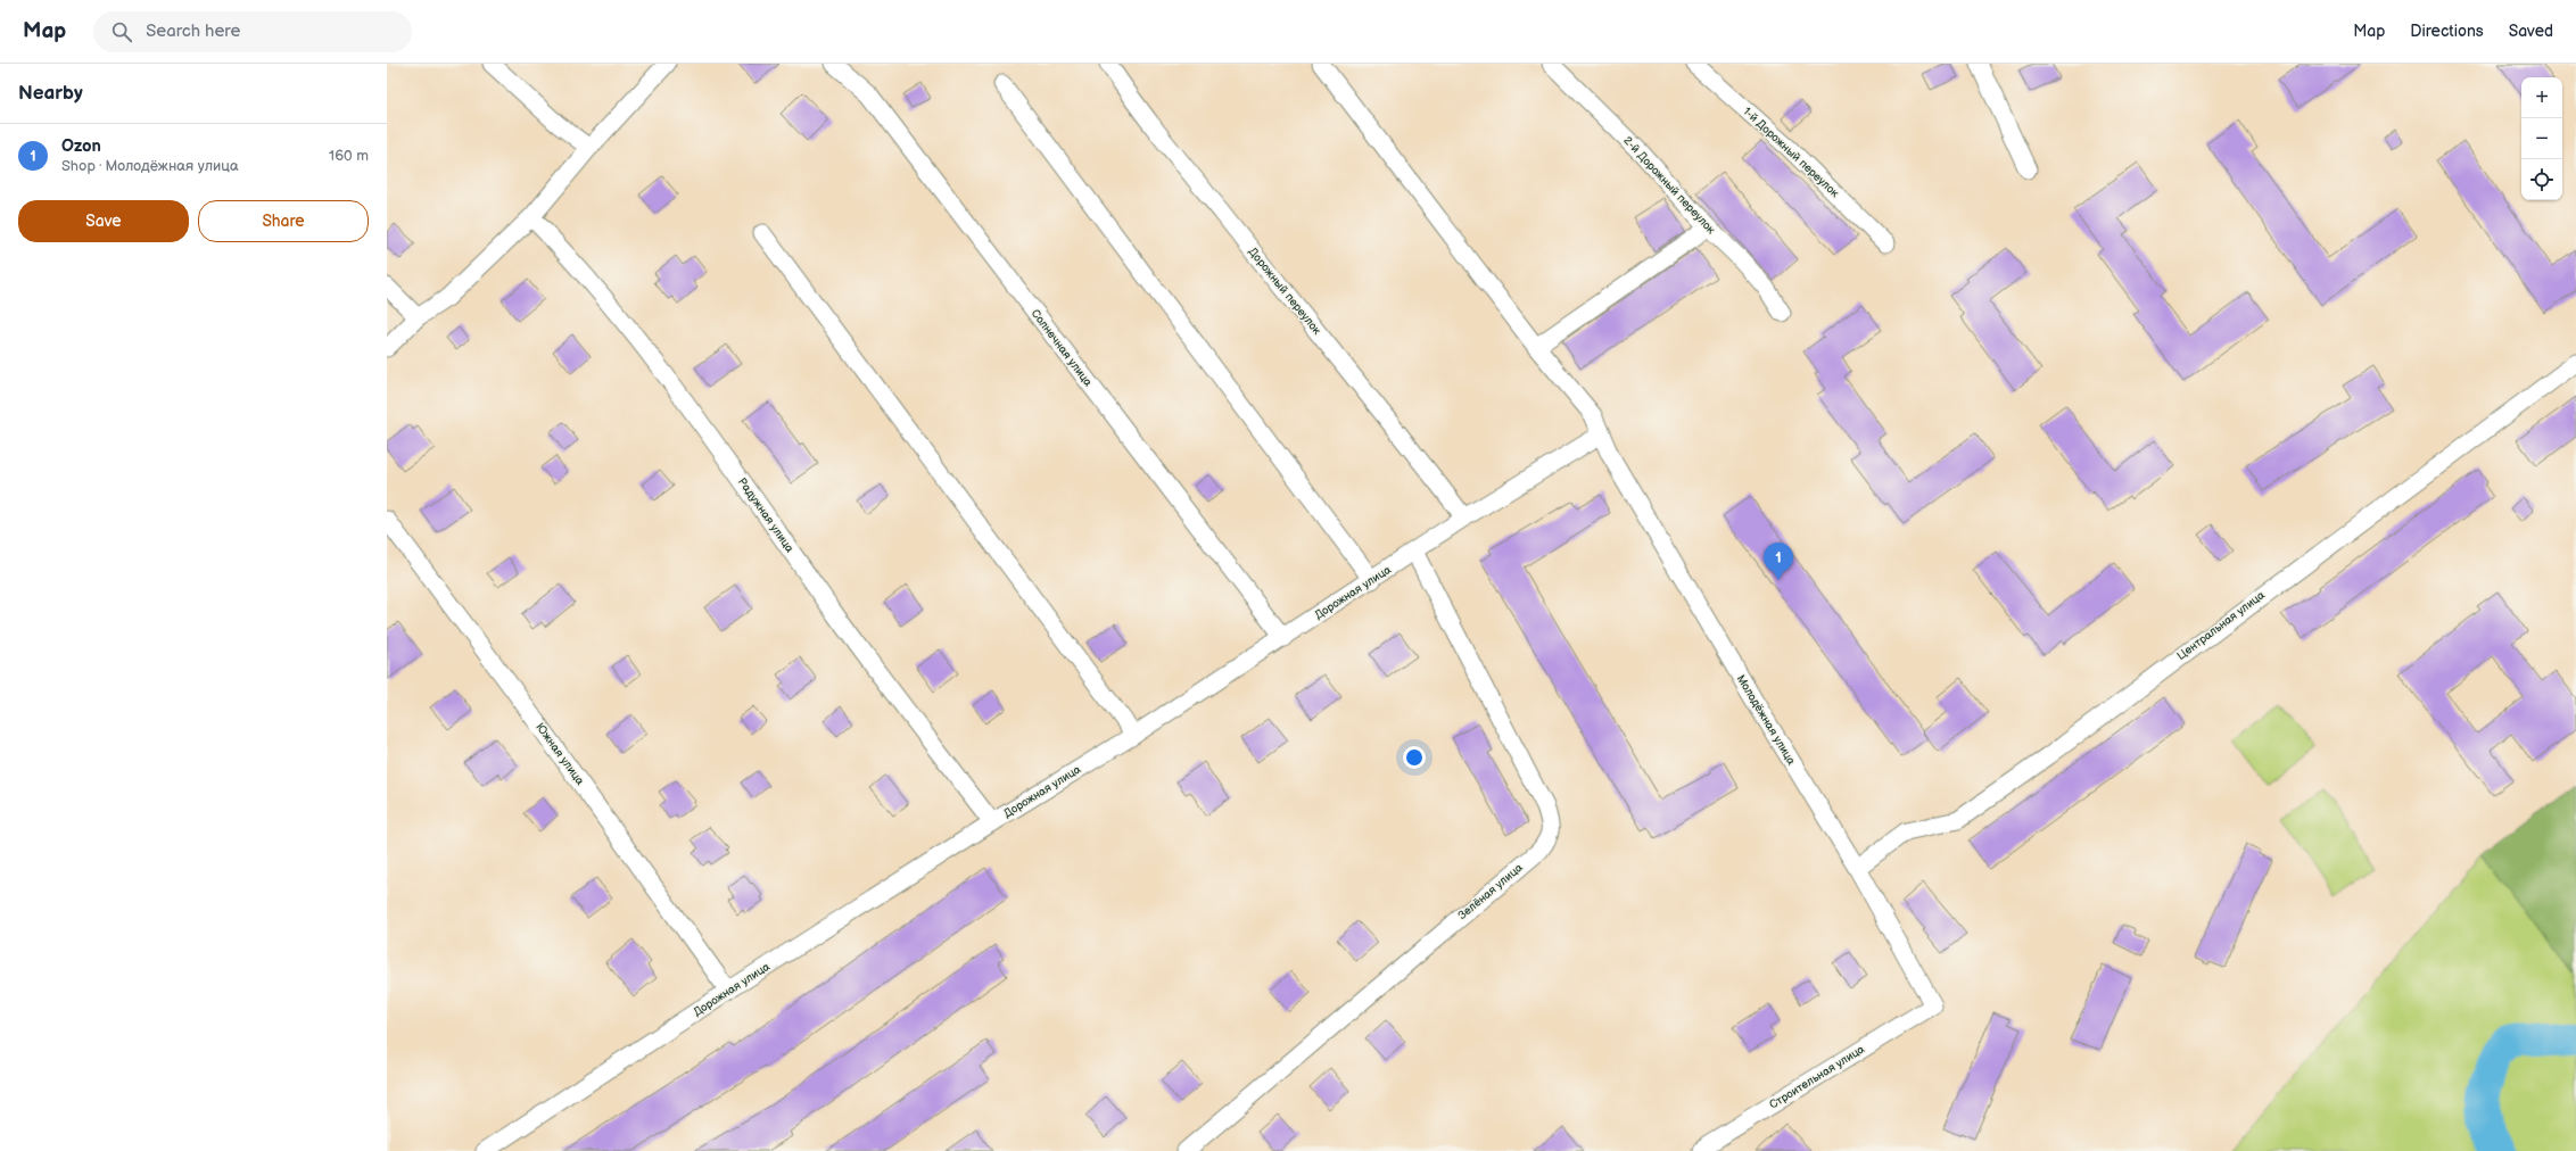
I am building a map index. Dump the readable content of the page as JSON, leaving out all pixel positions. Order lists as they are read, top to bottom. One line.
{"streets":{"street":["1-й Дорожный переулок","2-й Дорожный переулок","Дорожный переулок","Солнечная улица","Радужная улица","Дорожная улица","Центральная улица","Молодёжная улица","Южная улица","Зелёная улица","Строительная улица"]},"crossings":[["Дорожный переулок","Дорожная улица"],["Солнечная улица","Дорожная улица"],["Радужная улица","Дорожная улица"],["Дорожная улица","Молодёжная улица"],["Дорожная улица","Южная улица"],["Дорожная улица","Зелёная улица"],["Центральная улица","Молодёжная улица"],["Молодёжная улица","Строительная улица"]],"page":{"header":"Map","search":"Search here","nav":["Map","Directions","Saved"],"heading":"Nearby","map_buttons":["+","−"],"list":[{"mark":"1","name":"Ozon","note":"Shop · Молодёжная улица","value":"160 m"}],"buttons":["Save","Share"],"pins":"1"}}
